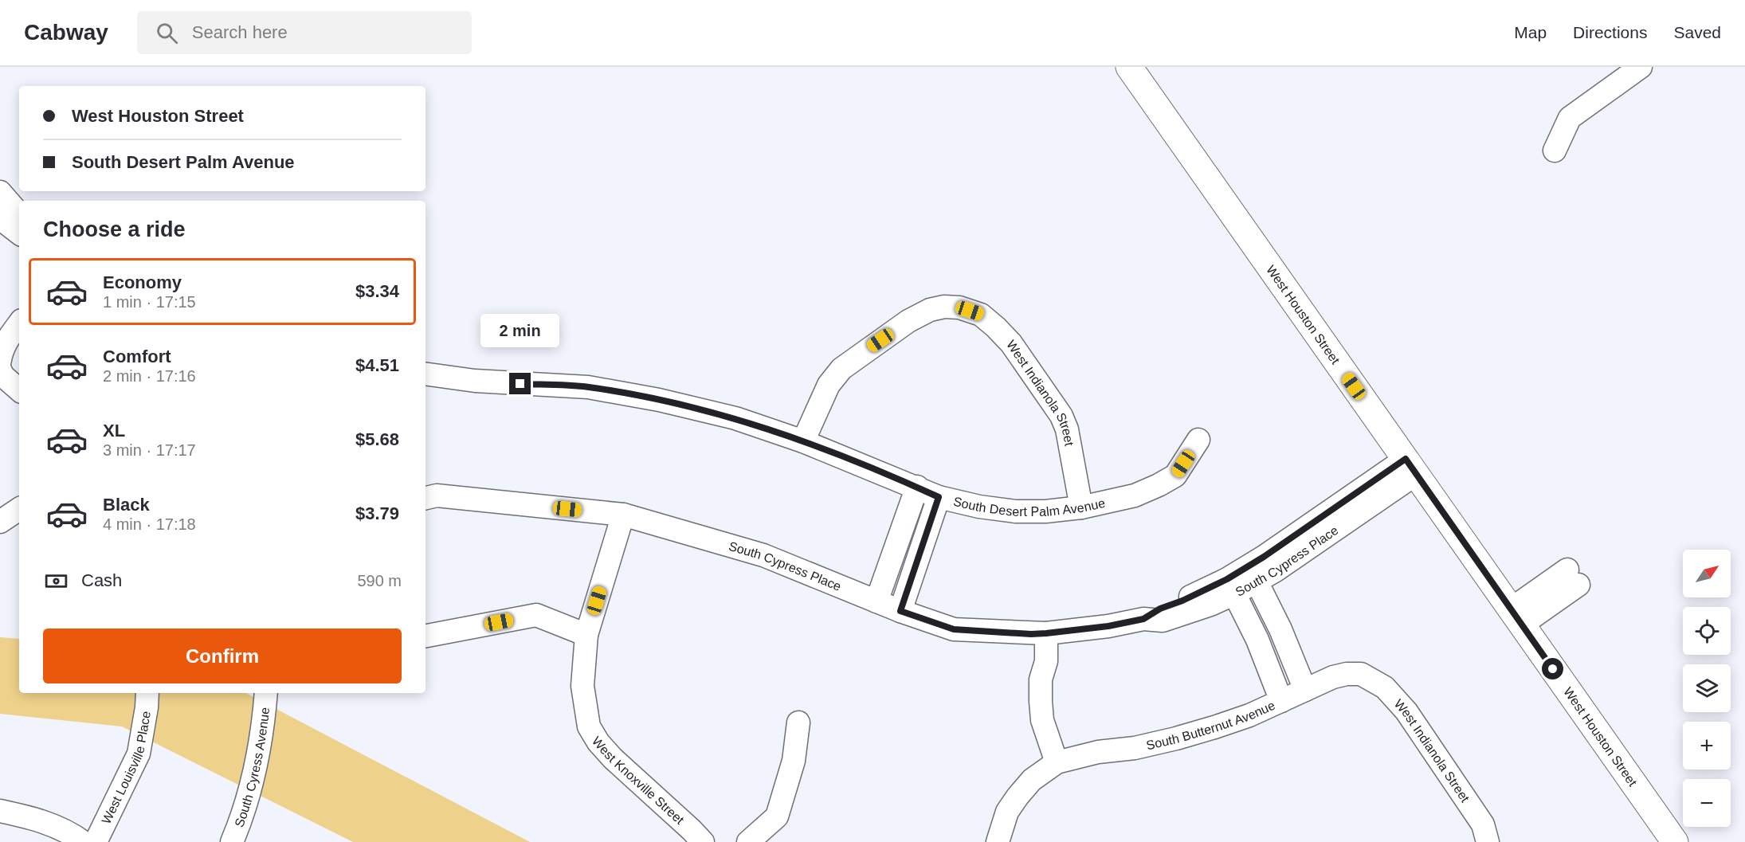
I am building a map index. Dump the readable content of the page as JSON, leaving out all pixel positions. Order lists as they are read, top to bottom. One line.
{"streets":{"main road":["West Houston Street"],"street":["West Indianola Street","South Desert Palm Avenue","South Cypress Place","South Butternut Avenue","South Cyress Avenue","West Louisville Place","West Knoxville Street"]},"crossings":[["West Houston Street","South Cypress Place"],["West Indianola Street","South Desert Palm Avenue"],["West Indianola Street","South Butternut Avenue"],["South Cypress Place","West Knoxville Street"]],"north":"top right","page":{"header":"Cabway","search":"Search here","nav":["Map","Directions","Saved"],"banner":["West Houston Street","South Desert Palm Avenue"],"heading":"Choose a ride","list":[{"name":"Economy","note":"1 min · 17:15","value":"$3.34"},{"name":"Comfort","note":"2 min · 17:16","value":"$4.51"},{"name":"XL","note":"3 min · 17:17","value":"$5.68"},{"name":"Black","note":"4 min · 17:18","value":"$3.79"}],"bubble":"2 min","map_buttons":["+","−"],"pay":["Cash","590 m"],"buttons":"Confirm"}}
